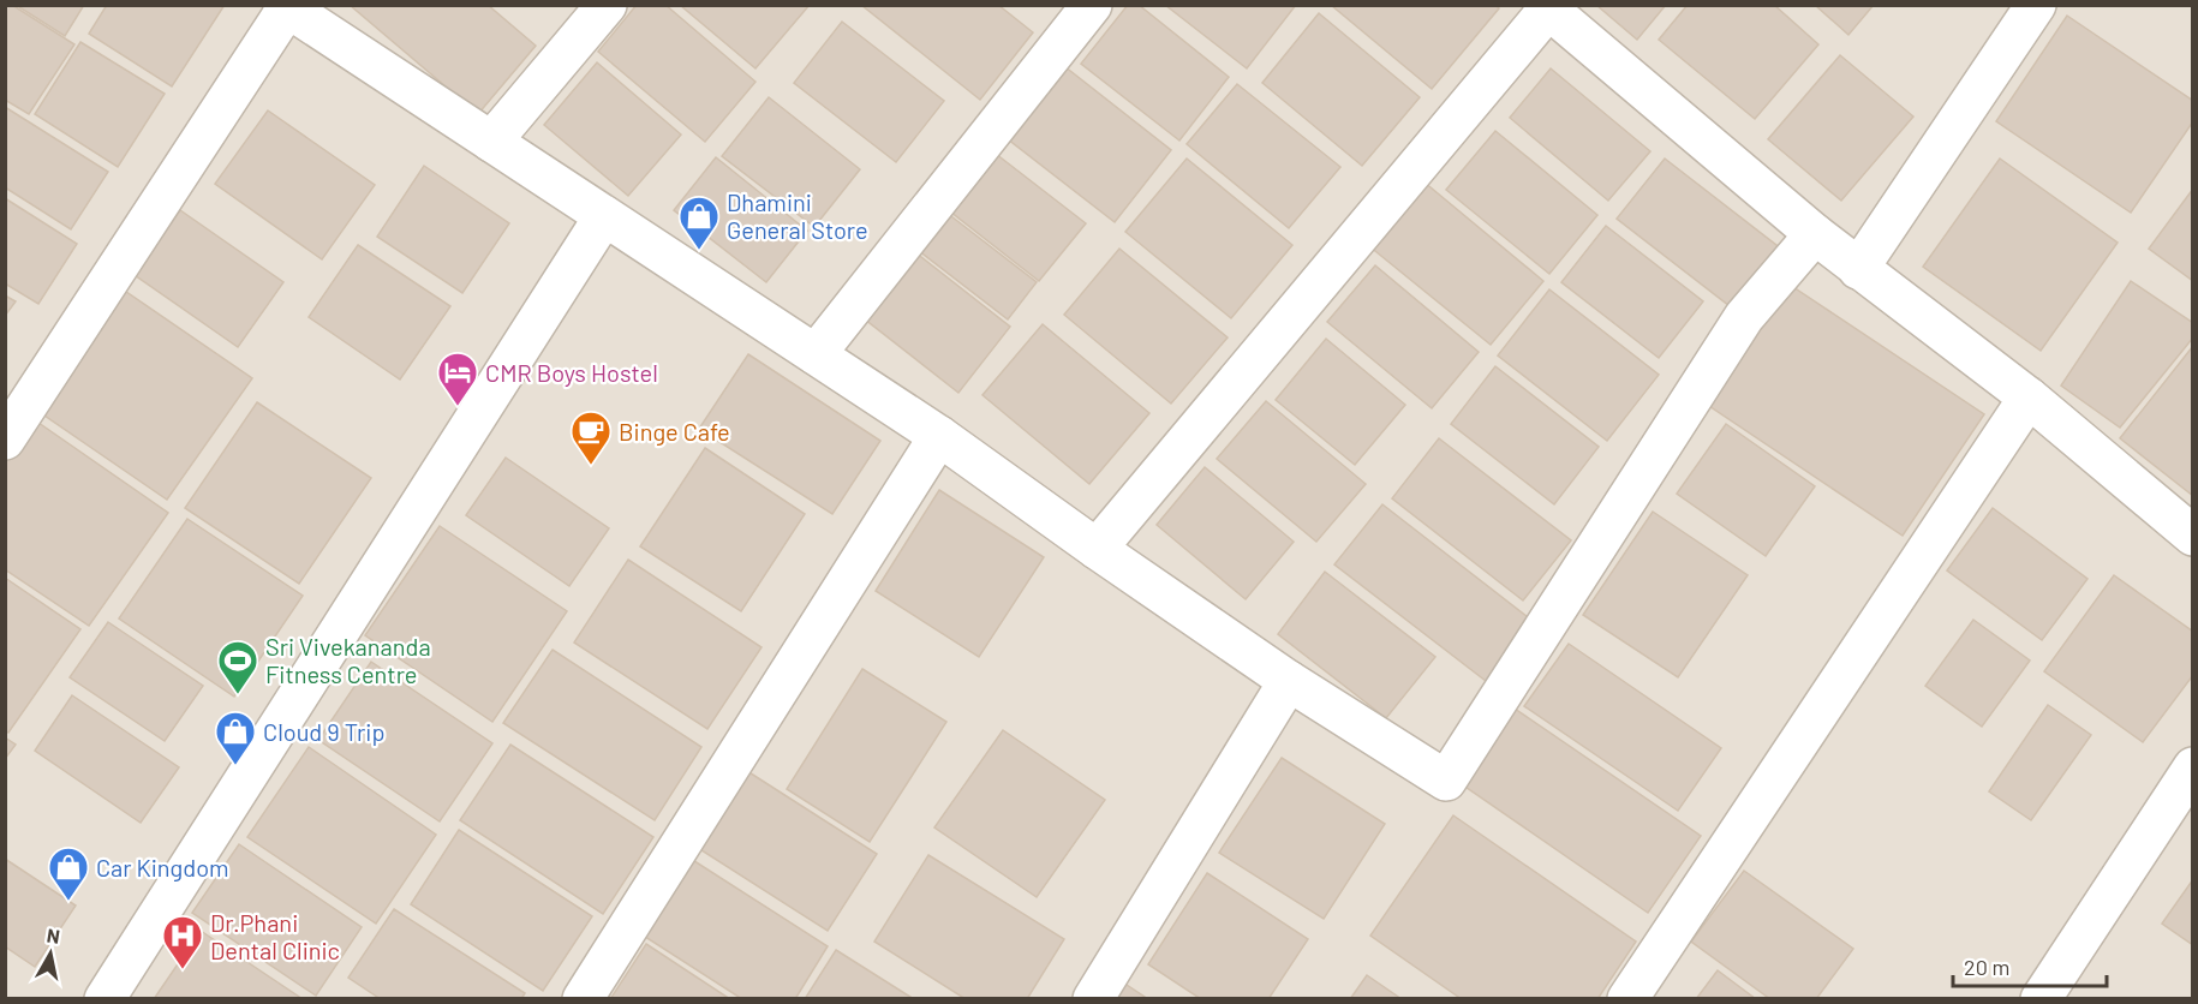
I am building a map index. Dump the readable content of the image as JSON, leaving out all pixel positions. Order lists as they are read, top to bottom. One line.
{"places":{"shop":["Dhamini General Store","Cloud 9 Trip","Car Kingdom"],"hotel":["CMR Boys Hostel"],"cafe":["Binge Cafe"],"sports":["Sri Vivekananda Fitness Centre"],"hospital":["Dr.Phani Dental Clinic"]},"scale_bar":"20 m","north":"top"}
